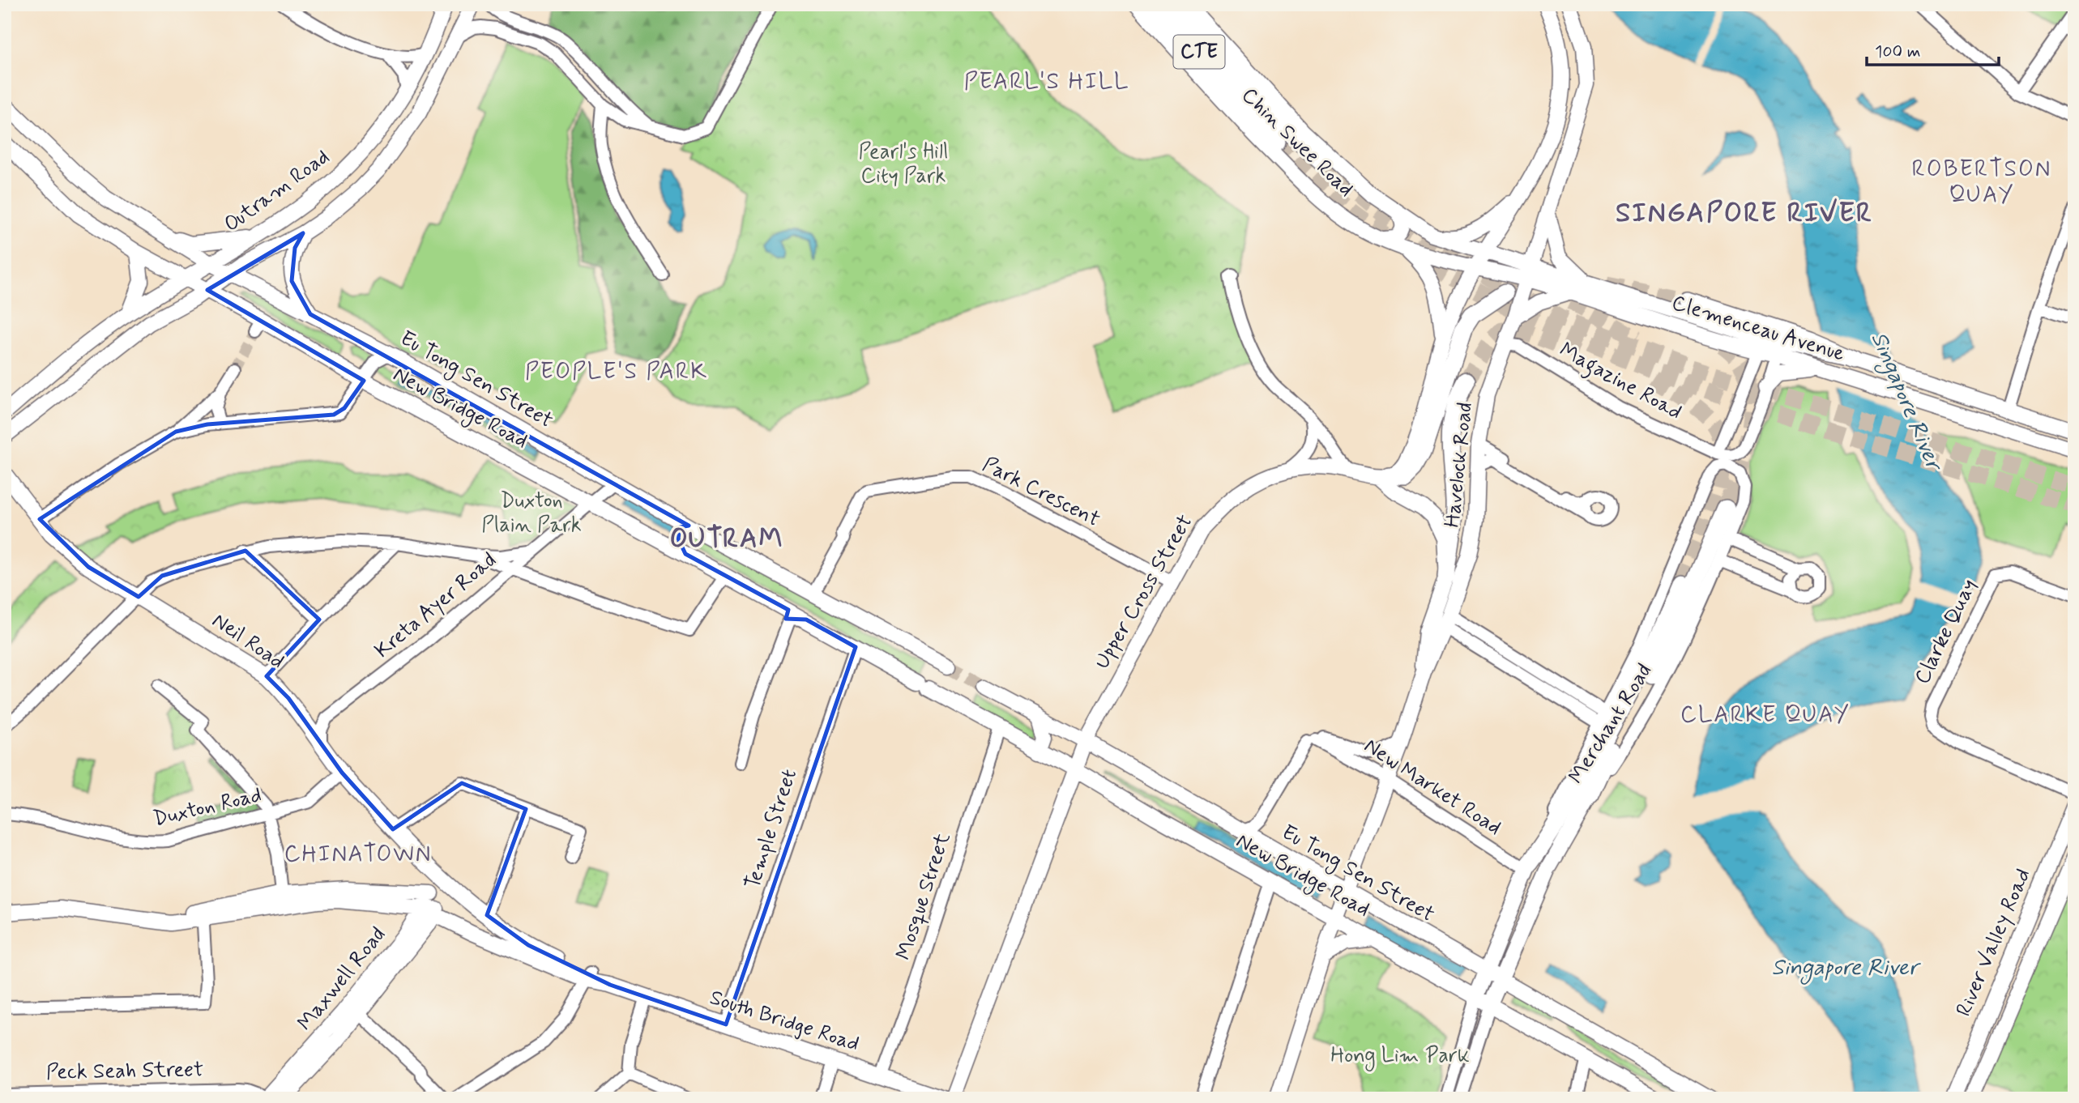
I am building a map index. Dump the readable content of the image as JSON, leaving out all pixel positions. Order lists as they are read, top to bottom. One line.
{"streets":{"highway":["CTE"],"main road":["Chin Swee Road","Outram Road","Clemenceau Avenue","Eu Tong Sen Street","New Bridge Road","Havelock Road","Upper Cross Street","Neil Road","Merchant Road","River Valley Road","Maxwell Road","South Bridge Road"],"street":["Magazine Road","Park Crescent","Kreta Ayer Road","Clarke Quay","New Market Road","Duxton Road","Temple Street","Mosque Street","Peck Seah Street"]},"crossings":[["Chin Swee Road","Clemenceau Avenue"],["Chin Swee Road","Havelock Road"],["Outram Road","Eu Tong Sen Street"],["Outram Road","New Bridge Road"],["Clemenceau Avenue","Havelock Road"],["Eu Tong Sen Street","Havelock Road"],["Eu Tong Sen Street","Park Crescent"],["Eu Tong Sen Street","Upper Cross Street"],["Eu Tong Sen Street","Kreta Ayer Road"],["Eu Tong Sen Street","Merchant Road"],["Magazine Road","Havelock Road"],["New Bridge Road","Havelock Road"],["New Bridge Road","Upper Cross Street"],["New Bridge Road","Kreta Ayer Road"],["New Bridge Road","Merchant Road"],["New Bridge Road","Temple Street"],["New Bridge Road","Mosque Street"],["Havelock Road","New Market Road"],["Park Crescent","Upper Cross Street"],["Kreta Ayer Road","Neil Road"],["Neil Road","Duxton Road"],["Neil Road","Maxwell Road"],["Neil Road","South Bridge Road"],["Merchant Road","New Market Road"],["Temple Street","South Bridge Road"],["Mosque Street","South Bridge Road"],["Maxwell Road","South Bridge Road"],["Maxwell Road","Peck Seah Street"]],"districts":["PEARL'S HILL","ROBERTSON QUAY","SINGAPORE RIVER","PEOPLE'S PARK","OUTRAM","CLARKE QUAY","CHINATOWN"],"water":["Singapore River"],"parks":["Pearl's Hill City Park","Duxton Plain Park","Hong Lim Park"],"scale_bar":"100 m"}
